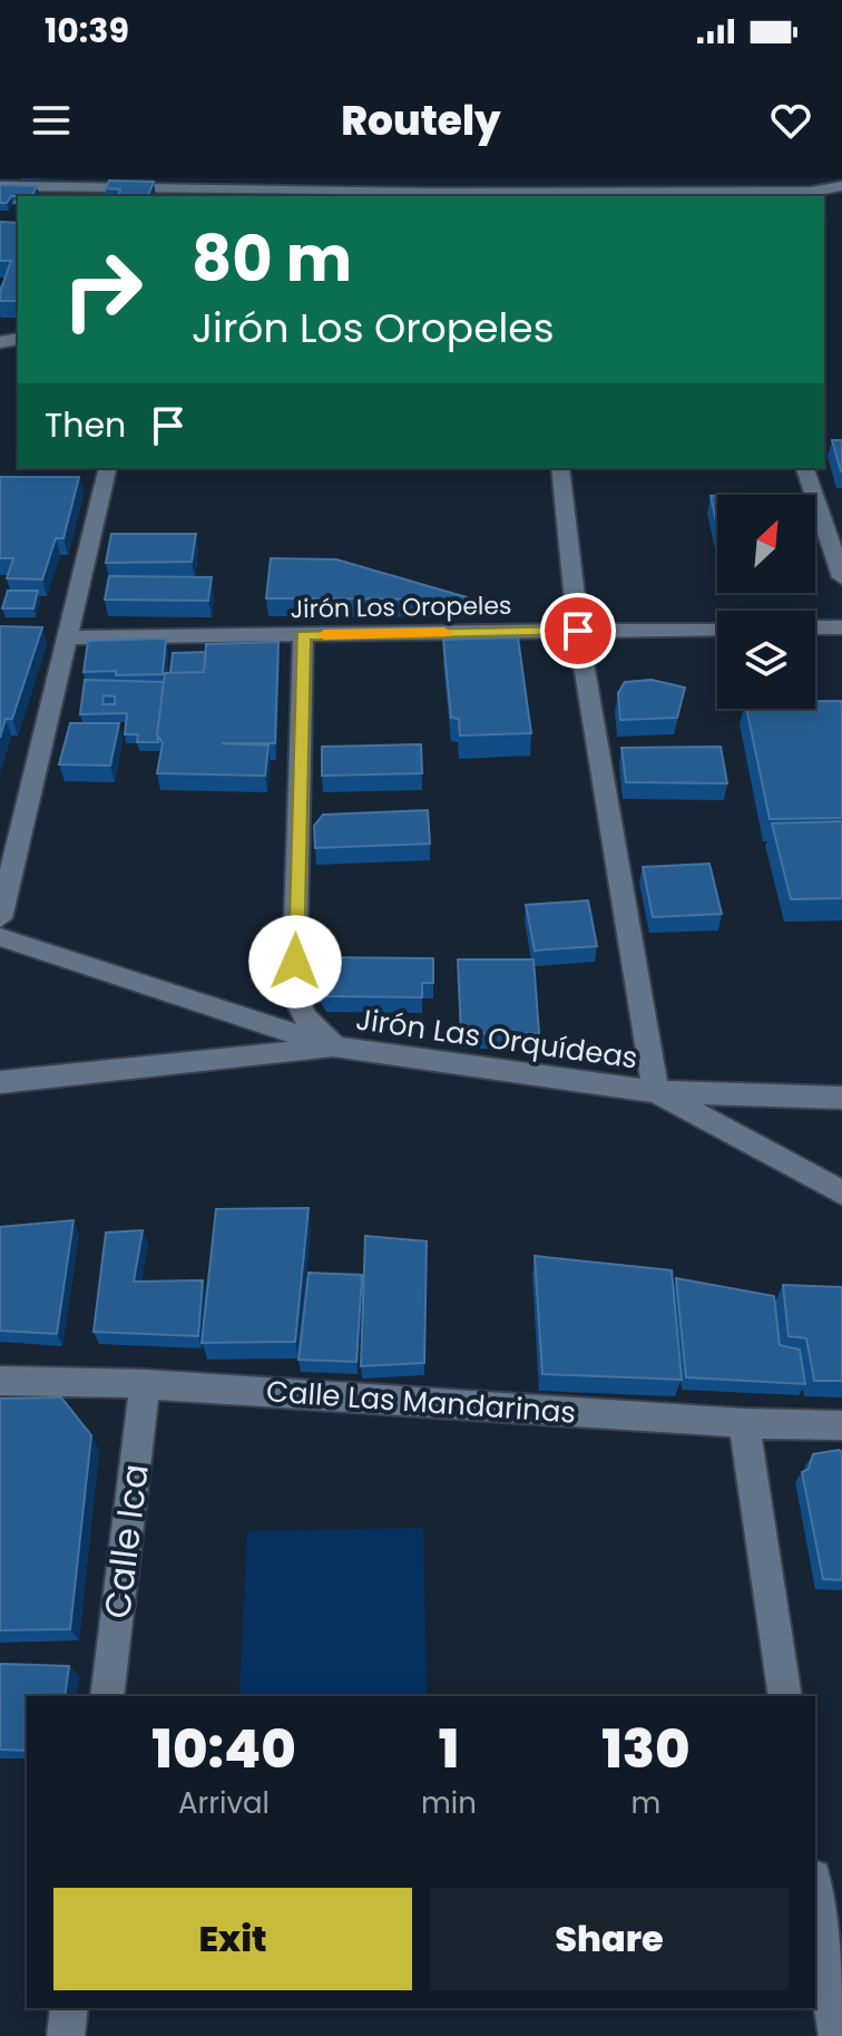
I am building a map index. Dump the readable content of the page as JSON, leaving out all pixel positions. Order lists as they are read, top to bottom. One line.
{"streets":{"street":["Jirón Los Oropeles","Jirón Las Orquídeas","Calle Las Mandarinas","Calle Ica"]},"crossings":[["Calle Las Mandarinas","Calle Ica"]],"north":"top right","page":{"status":"10:39","header":"Routely","turn":["80 m","Jirón Los Oropeles"],"then":"Then","eta":["10:40","Arrival","1","min","130","m"],"buttons":["Exit","Share"]}}
